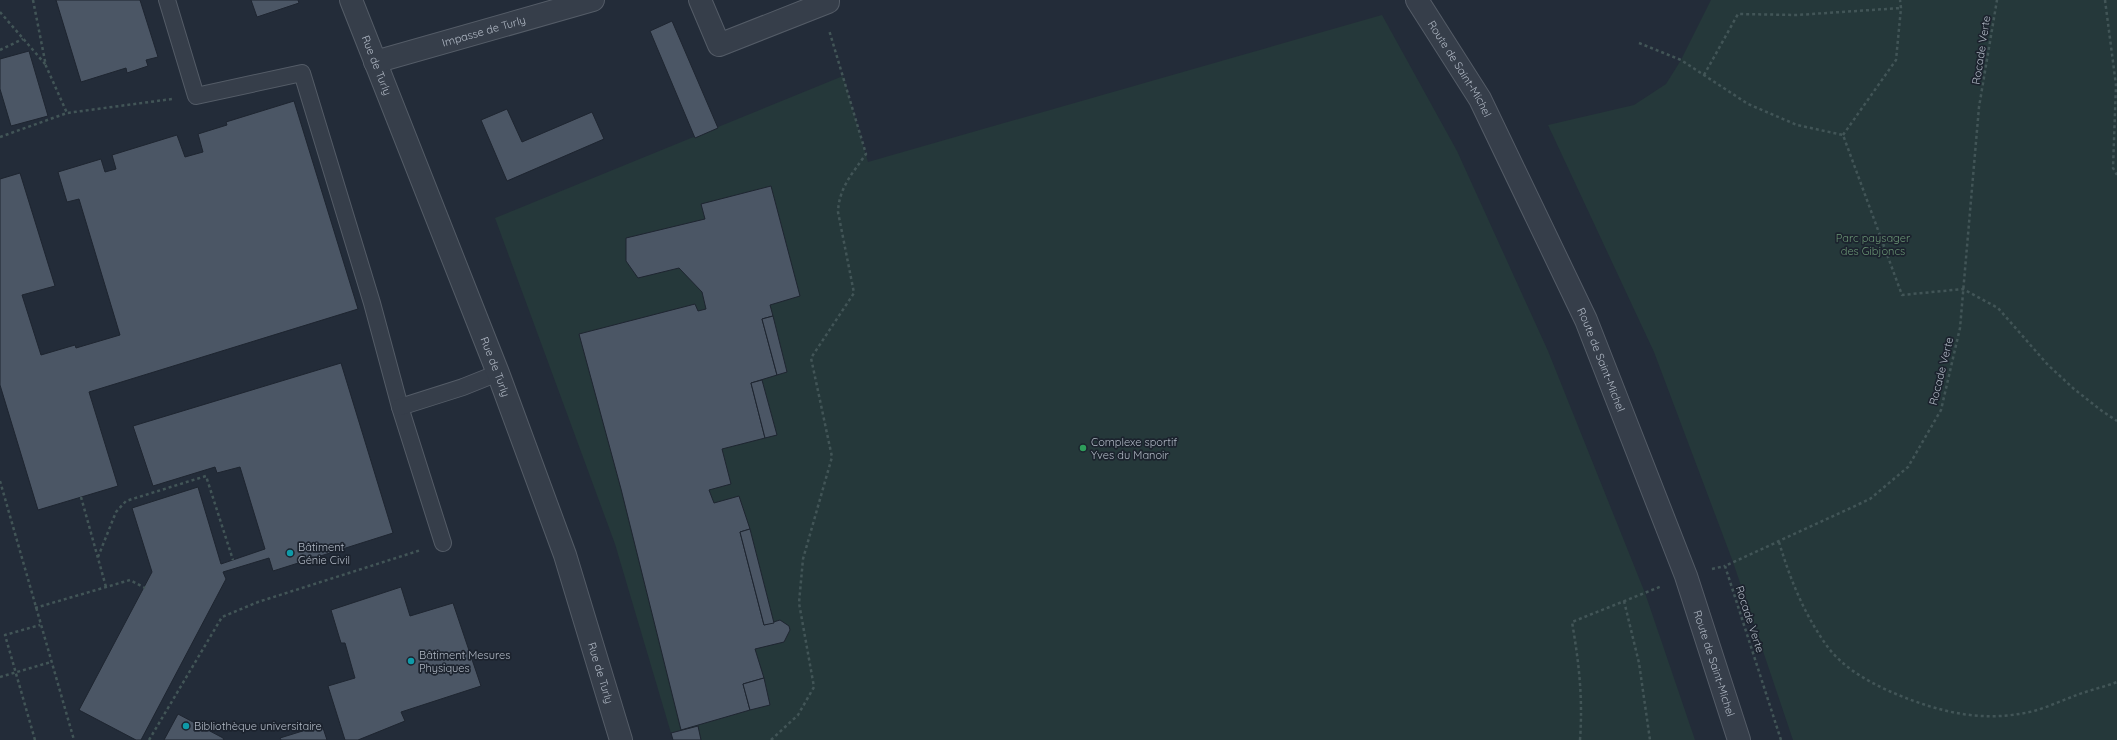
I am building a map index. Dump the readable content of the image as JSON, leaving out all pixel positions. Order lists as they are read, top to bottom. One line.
{"streets":{"street":["Impasse de Turly","Rue de Turly","Route de Saint-Michel"],"path":["Rocade Verte"]},"crossings":[["Impasse de Turly","Rue de Turly"]],"parks":["Parc paysager des Gibjoncs"],"places":["Complexe sportif Yves du Manoir","Bâtiment Génie Civil","Bâtiment Mesures Physiques","Bibliothèque universitaire"]}
